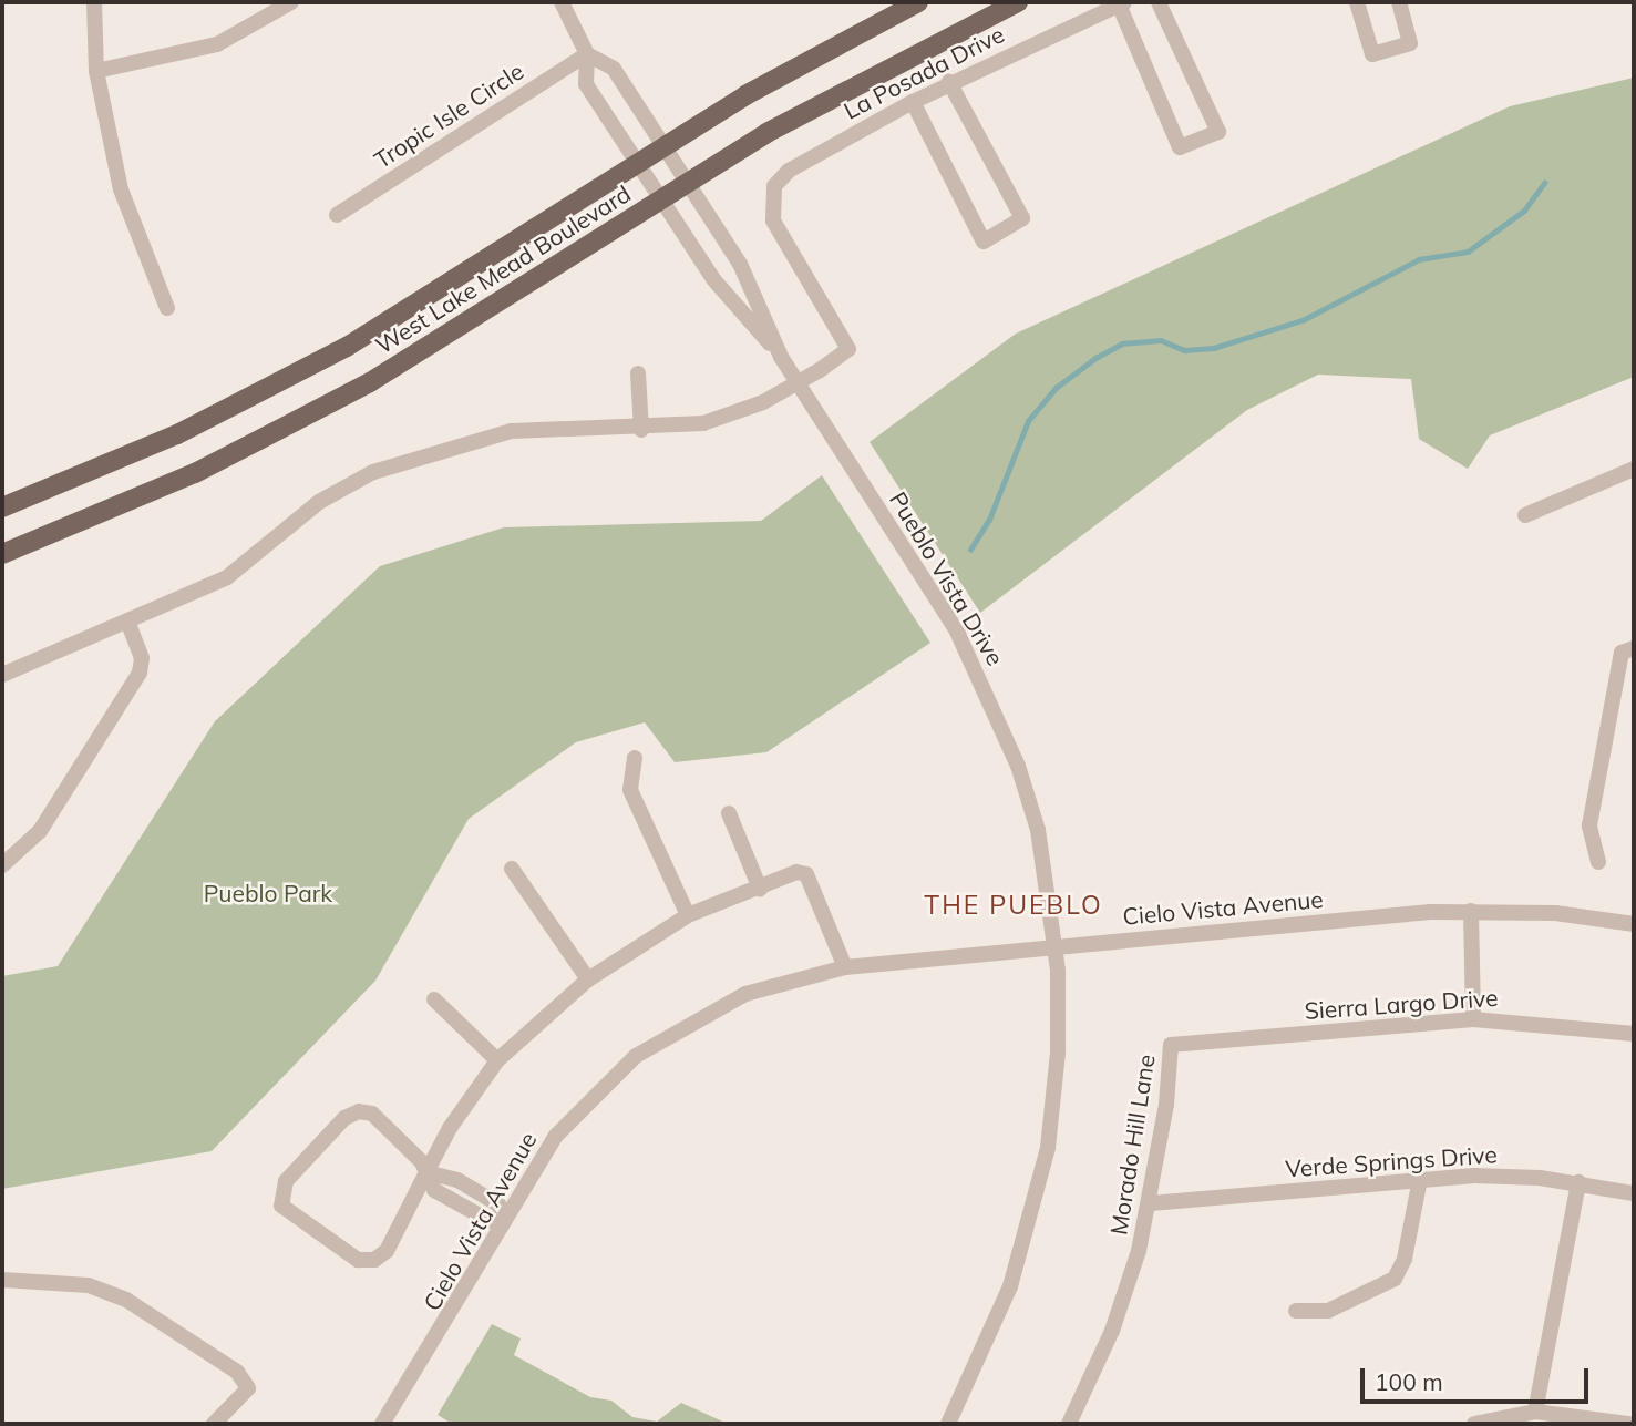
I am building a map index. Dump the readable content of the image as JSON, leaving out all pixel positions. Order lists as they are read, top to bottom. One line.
{"streets":{"main road":["West Lake Mead Boulevard"],"street":["La Posada Drive","Tropic Isle Circle","Pueblo Vista Drive","Cielo Vista Avenue","Sierra Largo Drive","Morado Hill Lane","Verde Springs Drive"]},"crossings":[["La Posada Drive","Pueblo Vista Drive"],["Tropic Isle Circle","Pueblo Vista Drive"],["West Lake Mead Boulevard","Pueblo Vista Drive"],["Pueblo Vista Drive","Cielo Vista Avenue"],["Sierra Largo Drive","Morado Hill Lane"],["Morado Hill Lane","Verde Springs Drive"]],"districts":["THE PUEBLO"],"parks":["Pueblo Park"],"scale_bar":"100 m"}
